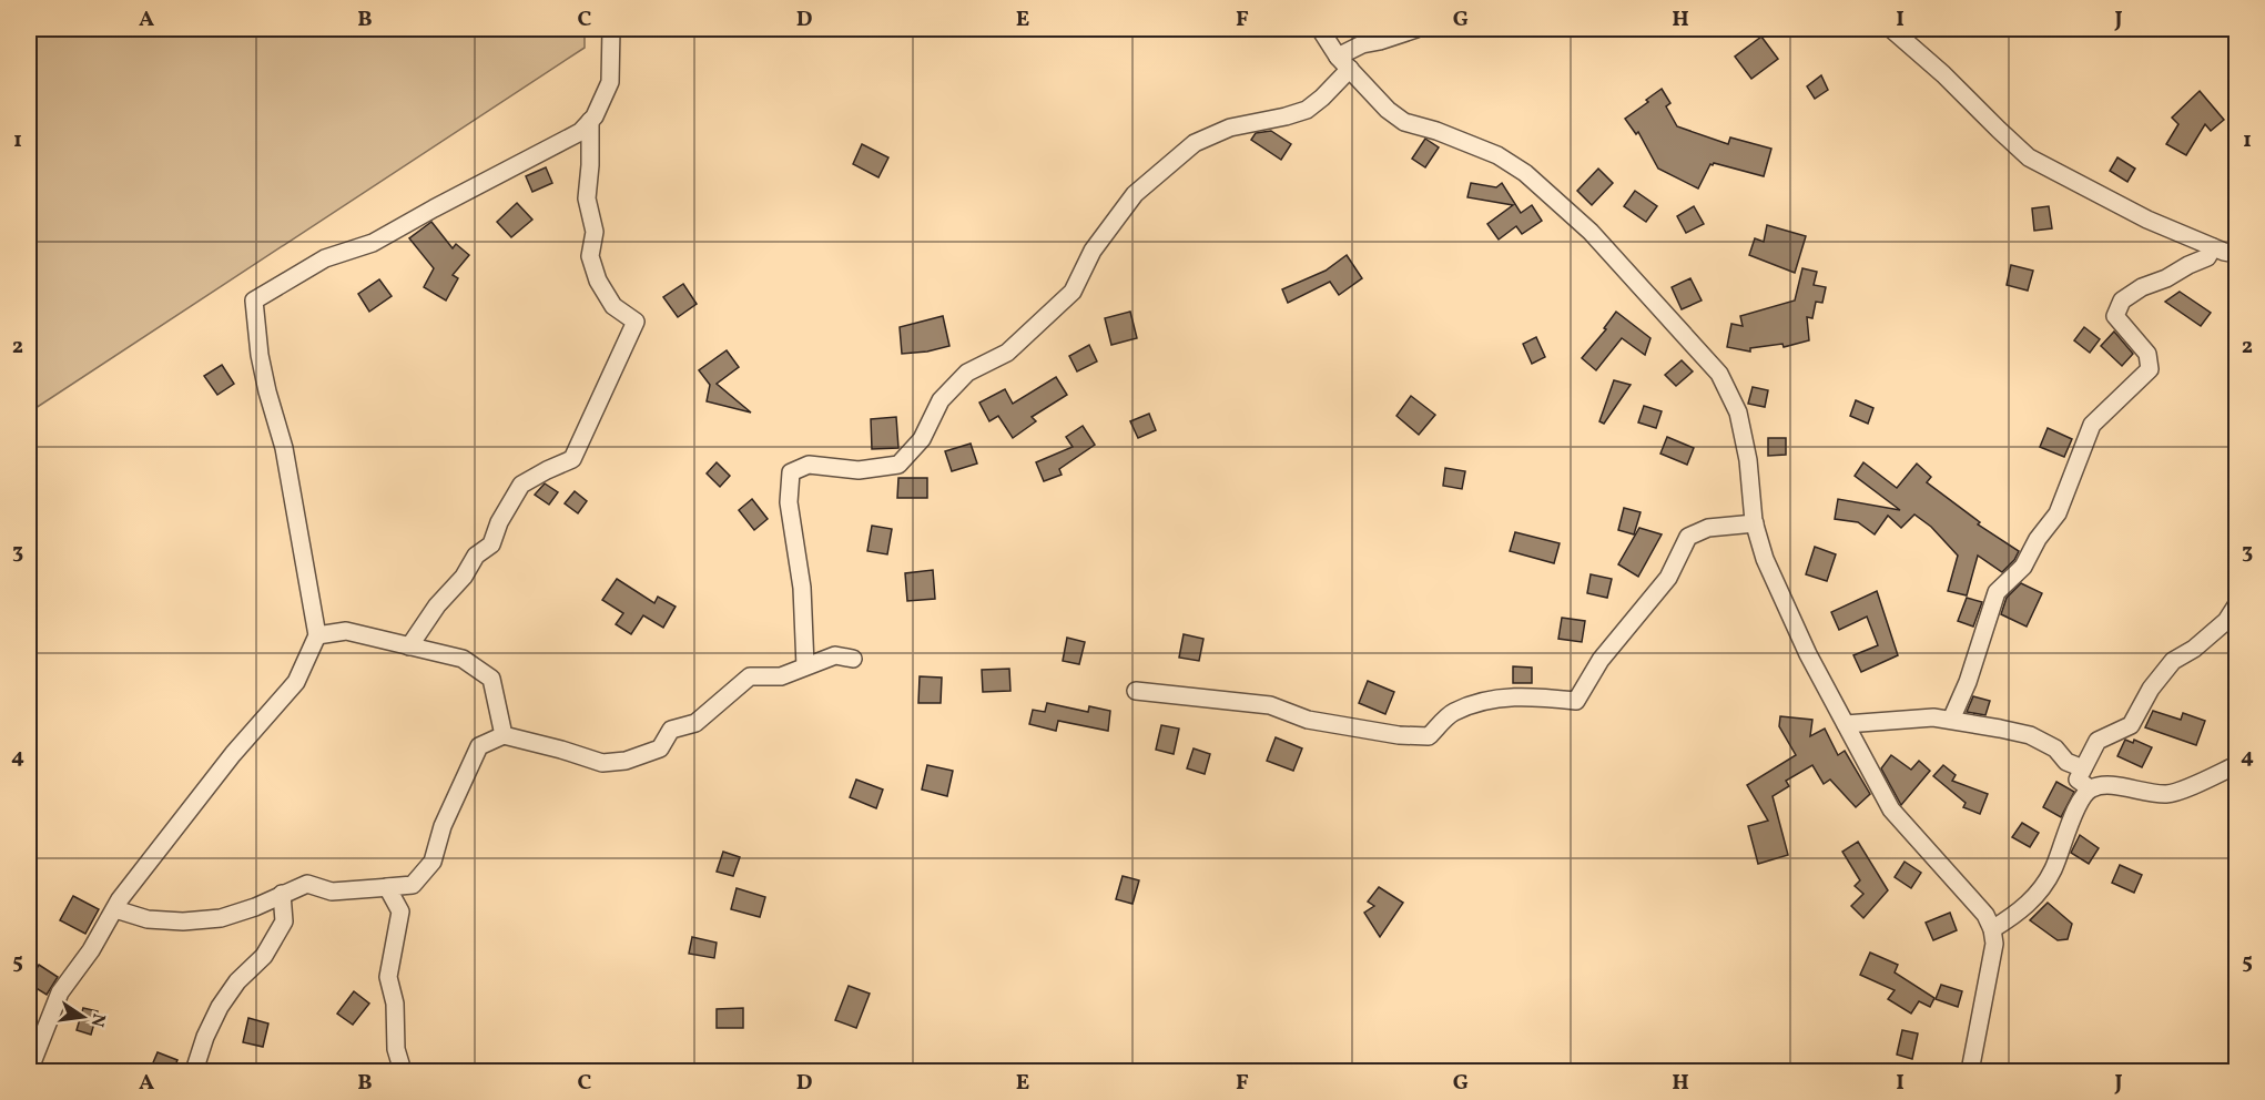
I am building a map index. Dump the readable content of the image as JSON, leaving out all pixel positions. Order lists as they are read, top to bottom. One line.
{"north":"right","grid":{"columns":["A","B","C","D","E","F","G","H","I","J"],"rows":["1","2","3","4","5"]}}
